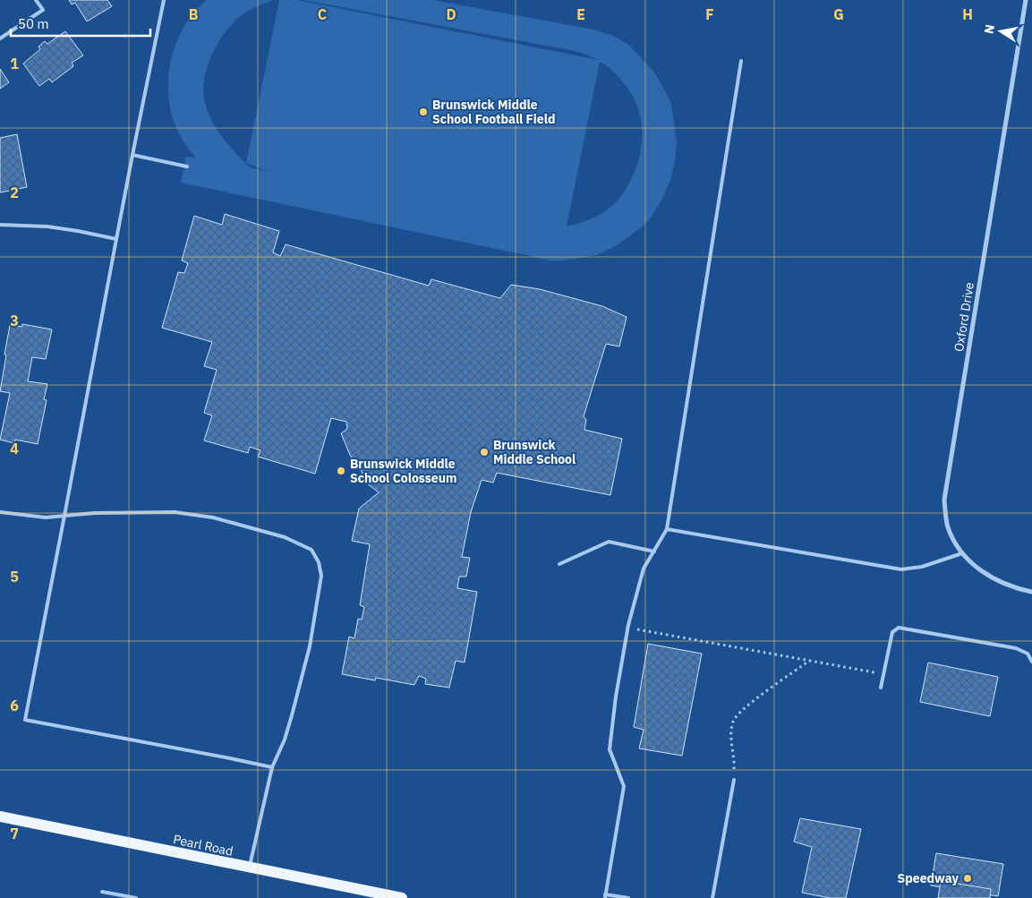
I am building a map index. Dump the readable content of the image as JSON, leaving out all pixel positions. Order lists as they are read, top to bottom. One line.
{"streets":{"main road":["Pearl Road"],"street":["Oxford Drive"]},"places":["Brunswick Middle School Football Field","Brunswick Middle School","Brunswick Middle School Colosseum","Speedway"],"scale_bar":"50 m","north":"left","grid":{"columns":["B","C","D","E","F","G","H"],"rows":["1","2","3","4","5","6","7"]}}
